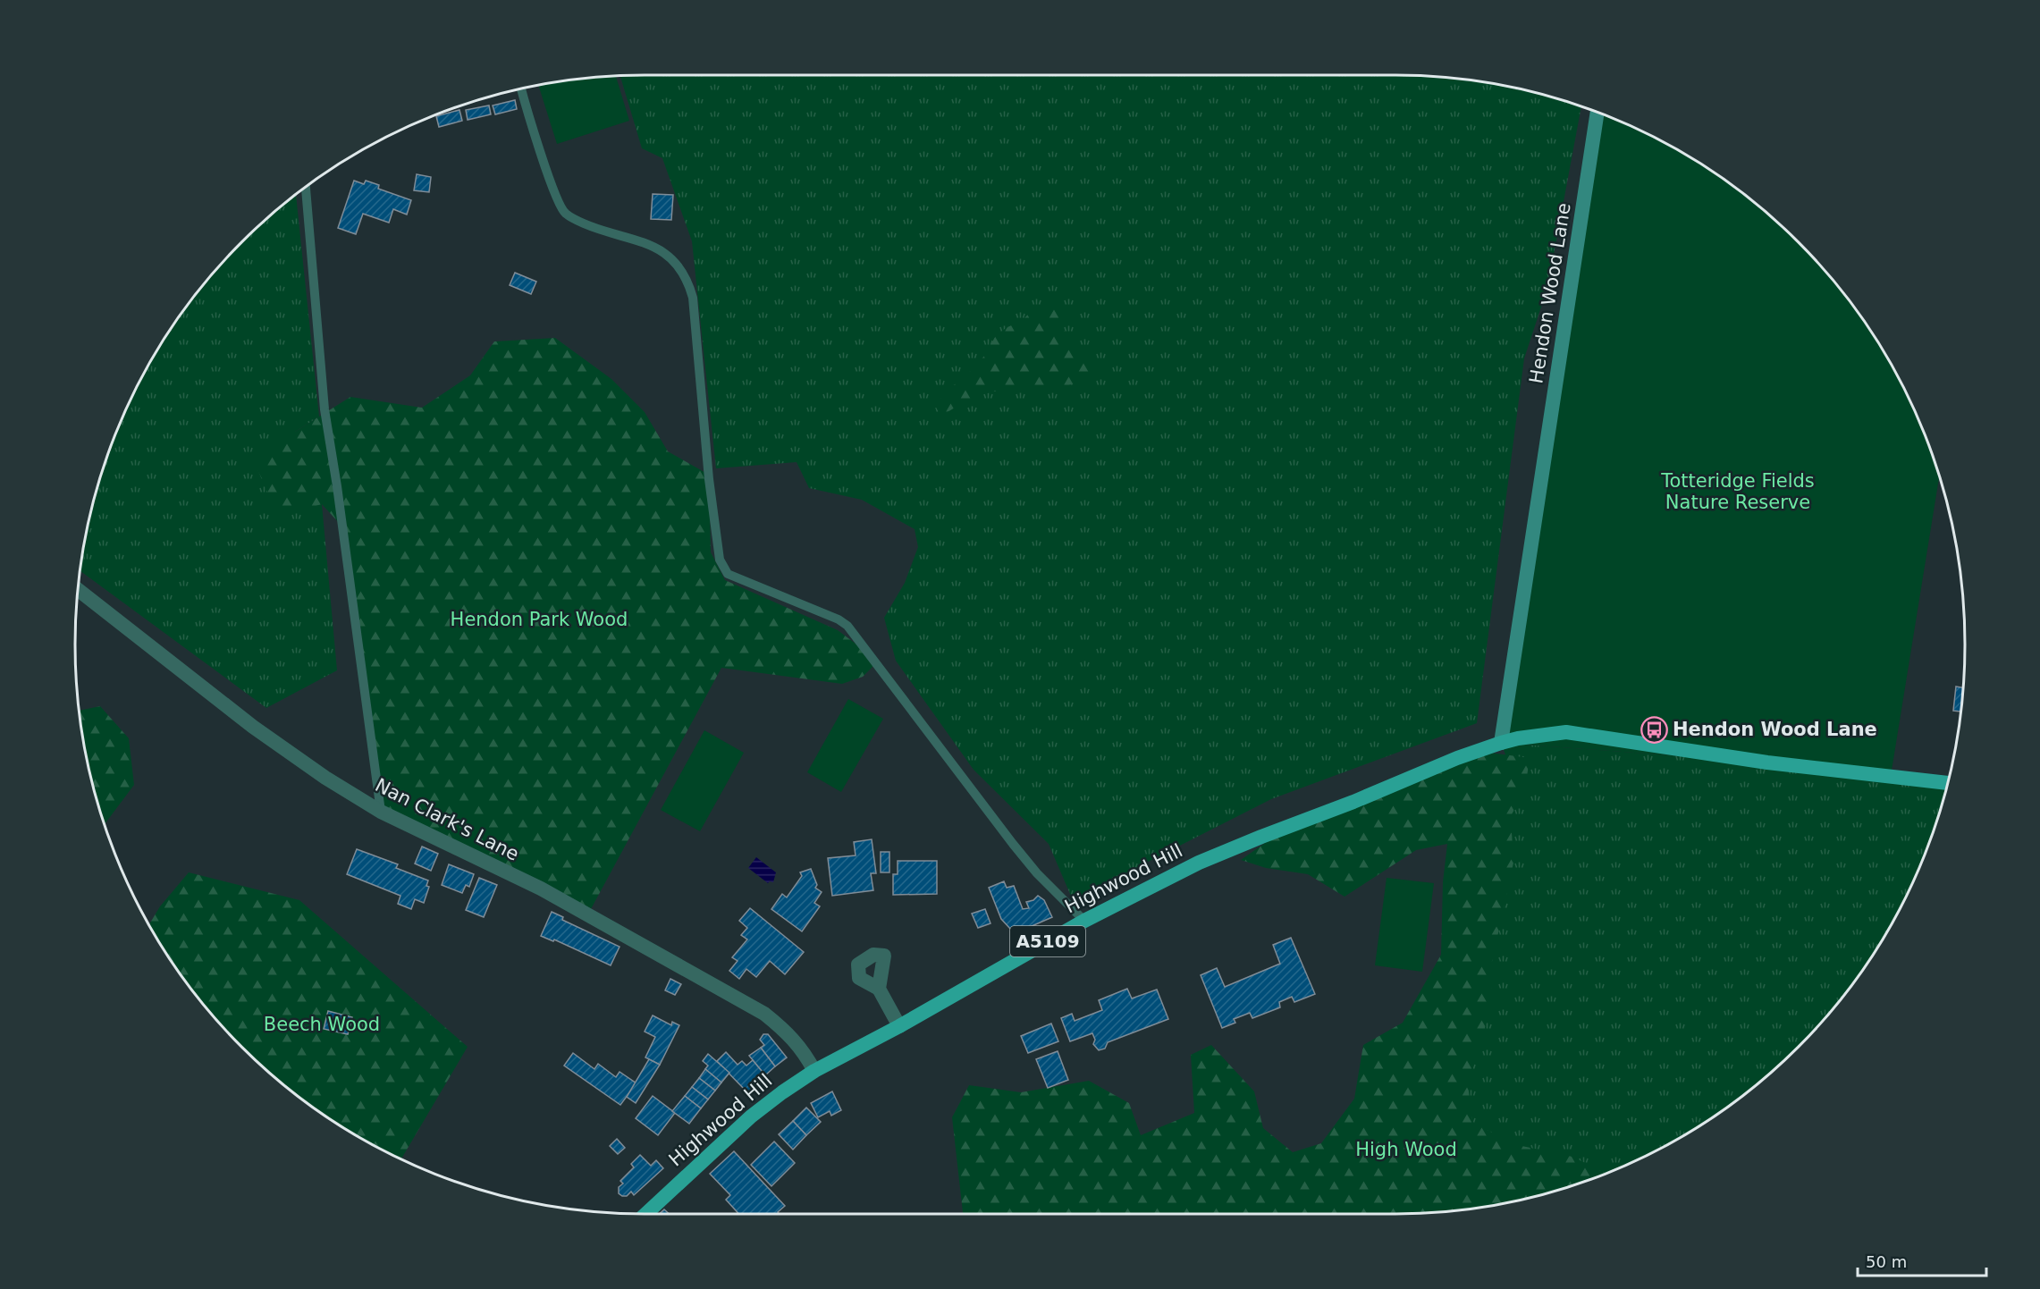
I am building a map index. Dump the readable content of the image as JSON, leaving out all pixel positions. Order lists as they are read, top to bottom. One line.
{"streets":{"main road":["Hendon Wood Lane","Highwood Hill","A5109"],"street":["Nan Clark's Lane"]},"crossings":[["Hendon Wood Lane","Highwood Hill"],["Hendon Wood Lane","A5109"],["Nan Clark's Lane","Highwood Hill"],["Highwood Hill","A5109"]],"parks":["Totteridge Fields Nature Reserve","Hendon Park Wood","Beech Wood","High Wood"],"places":{"bus stop":["Hendon Wood Lane"]},"scale_bar":"50 m"}
